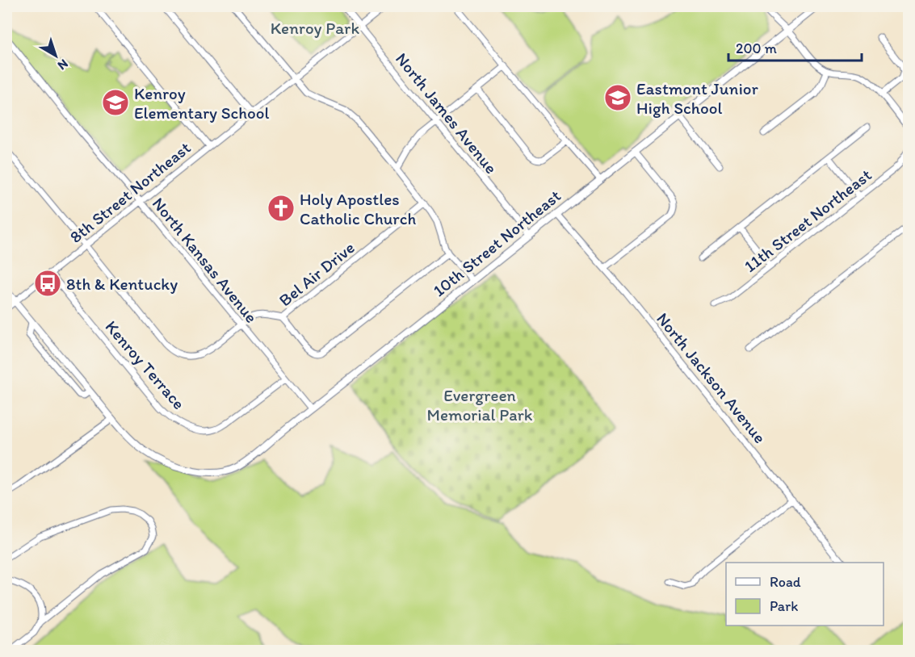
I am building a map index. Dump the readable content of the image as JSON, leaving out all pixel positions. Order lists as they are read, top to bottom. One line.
{"streets":{"main road":["10th Street Northeast"],"street":["North James Avenue","8th Street Northeast","11th Street Northeast","North Kansas Avenue","Bel Air Drive","Kenroy Terrace","North Jackson Avenue"]},"crossings":[["North James Avenue","8th Street Northeast"],["North James Avenue","10th Street Northeast"],["8th Street Northeast","10th Street Northeast"],["8th Street Northeast","North Kansas Avenue"],["8th Street Northeast","Bel Air Drive"],["8th Street Northeast","Kenroy Terrace"],["10th Street Northeast","North Kansas Avenue"],["10th Street Northeast","North Jackson Avenue"],["North Kansas Avenue","Bel Air Drive"],["North Kansas Avenue","Kenroy Terrace"]],"parks":["Kenroy Park","Evergreen Memorial Park"],"places":{"school or university":["Eastmont Junior High School","Kenroy Elementary School"],"church":["Holy Apostles Catholic Church"],"bus stop":["8th & Kentucky"]},"legend":["Road","Park"],"scale_bar":"200 m","north":"bottom right"}
